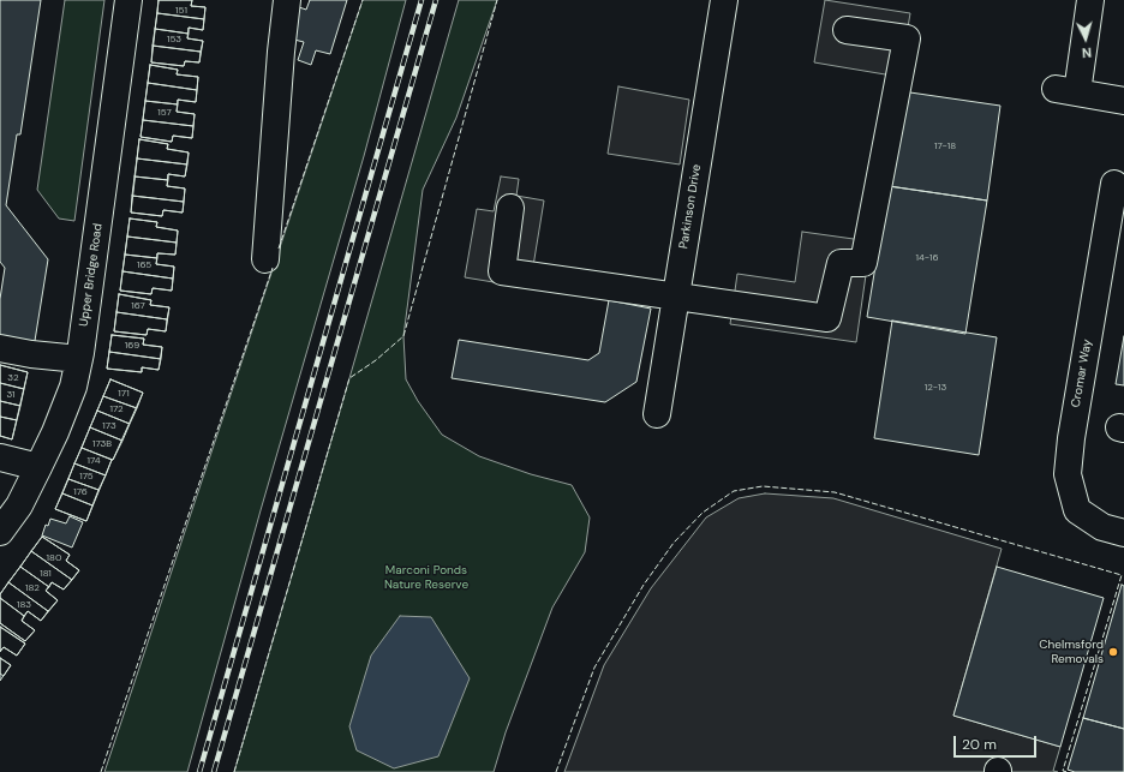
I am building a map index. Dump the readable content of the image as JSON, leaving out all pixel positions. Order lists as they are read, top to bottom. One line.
{"streets":{"street":["Parkinson Drive","Upper Bridge Road","Cromar Way"]},"parks":["Marconi Ponds Nature Reserve"],"places":["Chelmsford Removals"],"house_numbers":["151","153","157","17-18","14-16","165","167","169","32","12-13","171","31","172","173","173B","174","175","176","180","181","182","183"],"scale_bar":"20 m","north":"bottom"}
